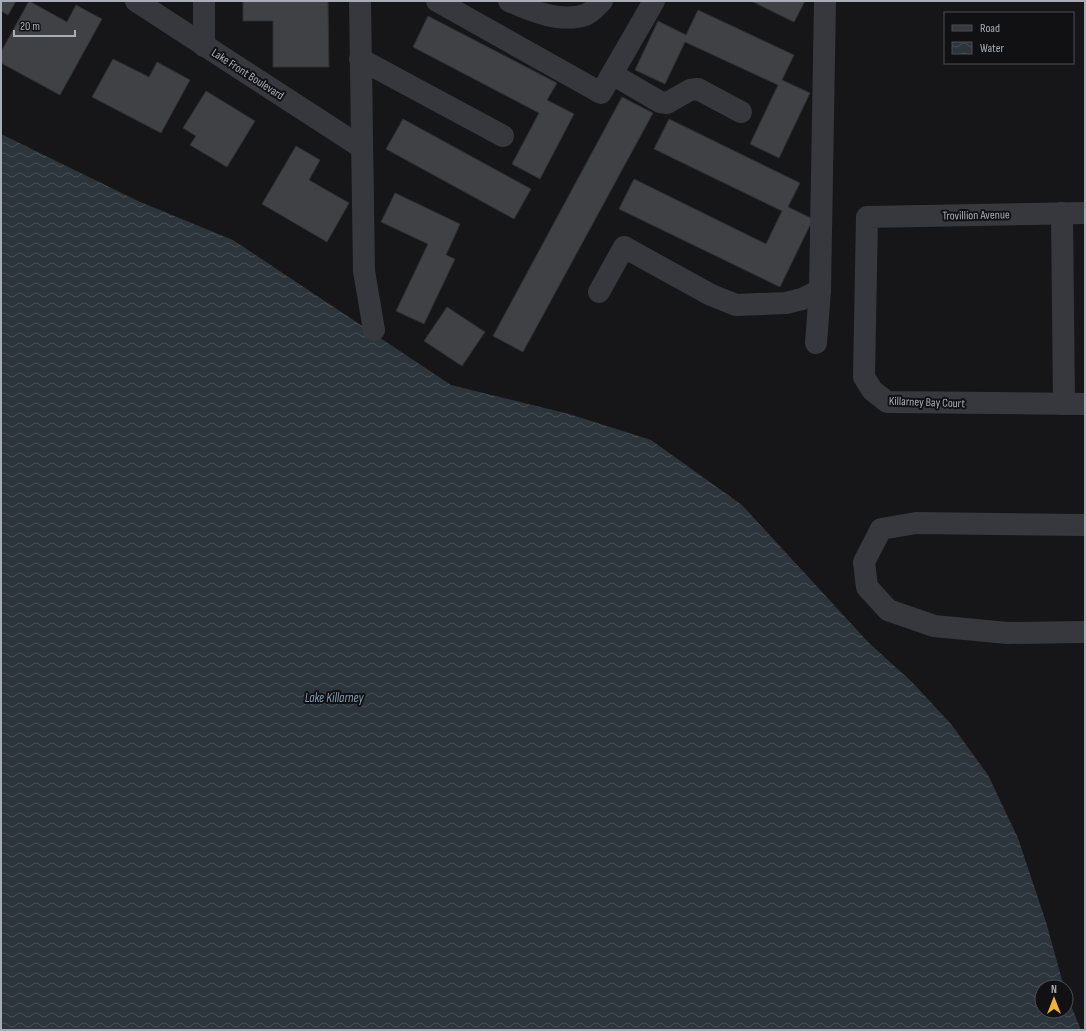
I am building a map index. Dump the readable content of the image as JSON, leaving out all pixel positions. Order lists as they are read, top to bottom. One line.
{"streets":{"street":["Lake Front Boulevard","Trovillion Avenue","Killarney Bay Court"]},"crossings":[["Trovillion Avenue","Killarney Bay Court"]],"water":["Lake Killarney"],"legend":["Road","Water"],"scale_bar":"20 m","north":"top"}
